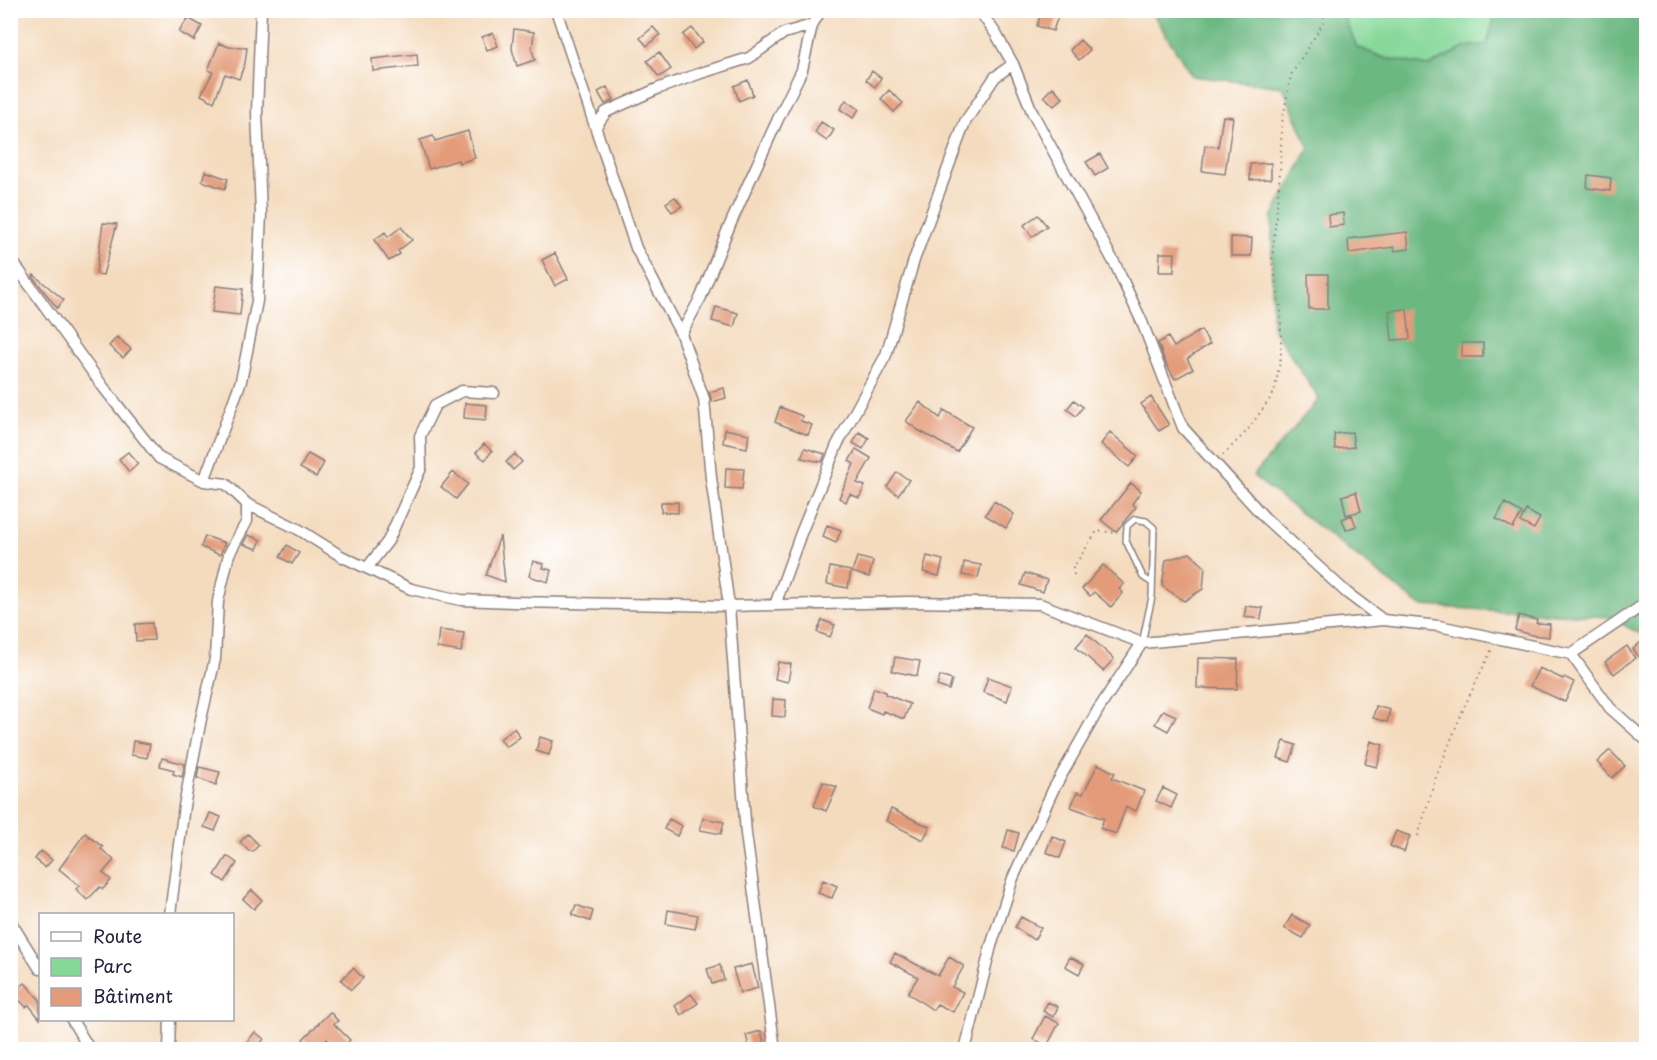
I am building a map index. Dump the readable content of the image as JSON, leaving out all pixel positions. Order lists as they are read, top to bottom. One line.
{"legend":["Route","Parc","Bâtiment"]}
